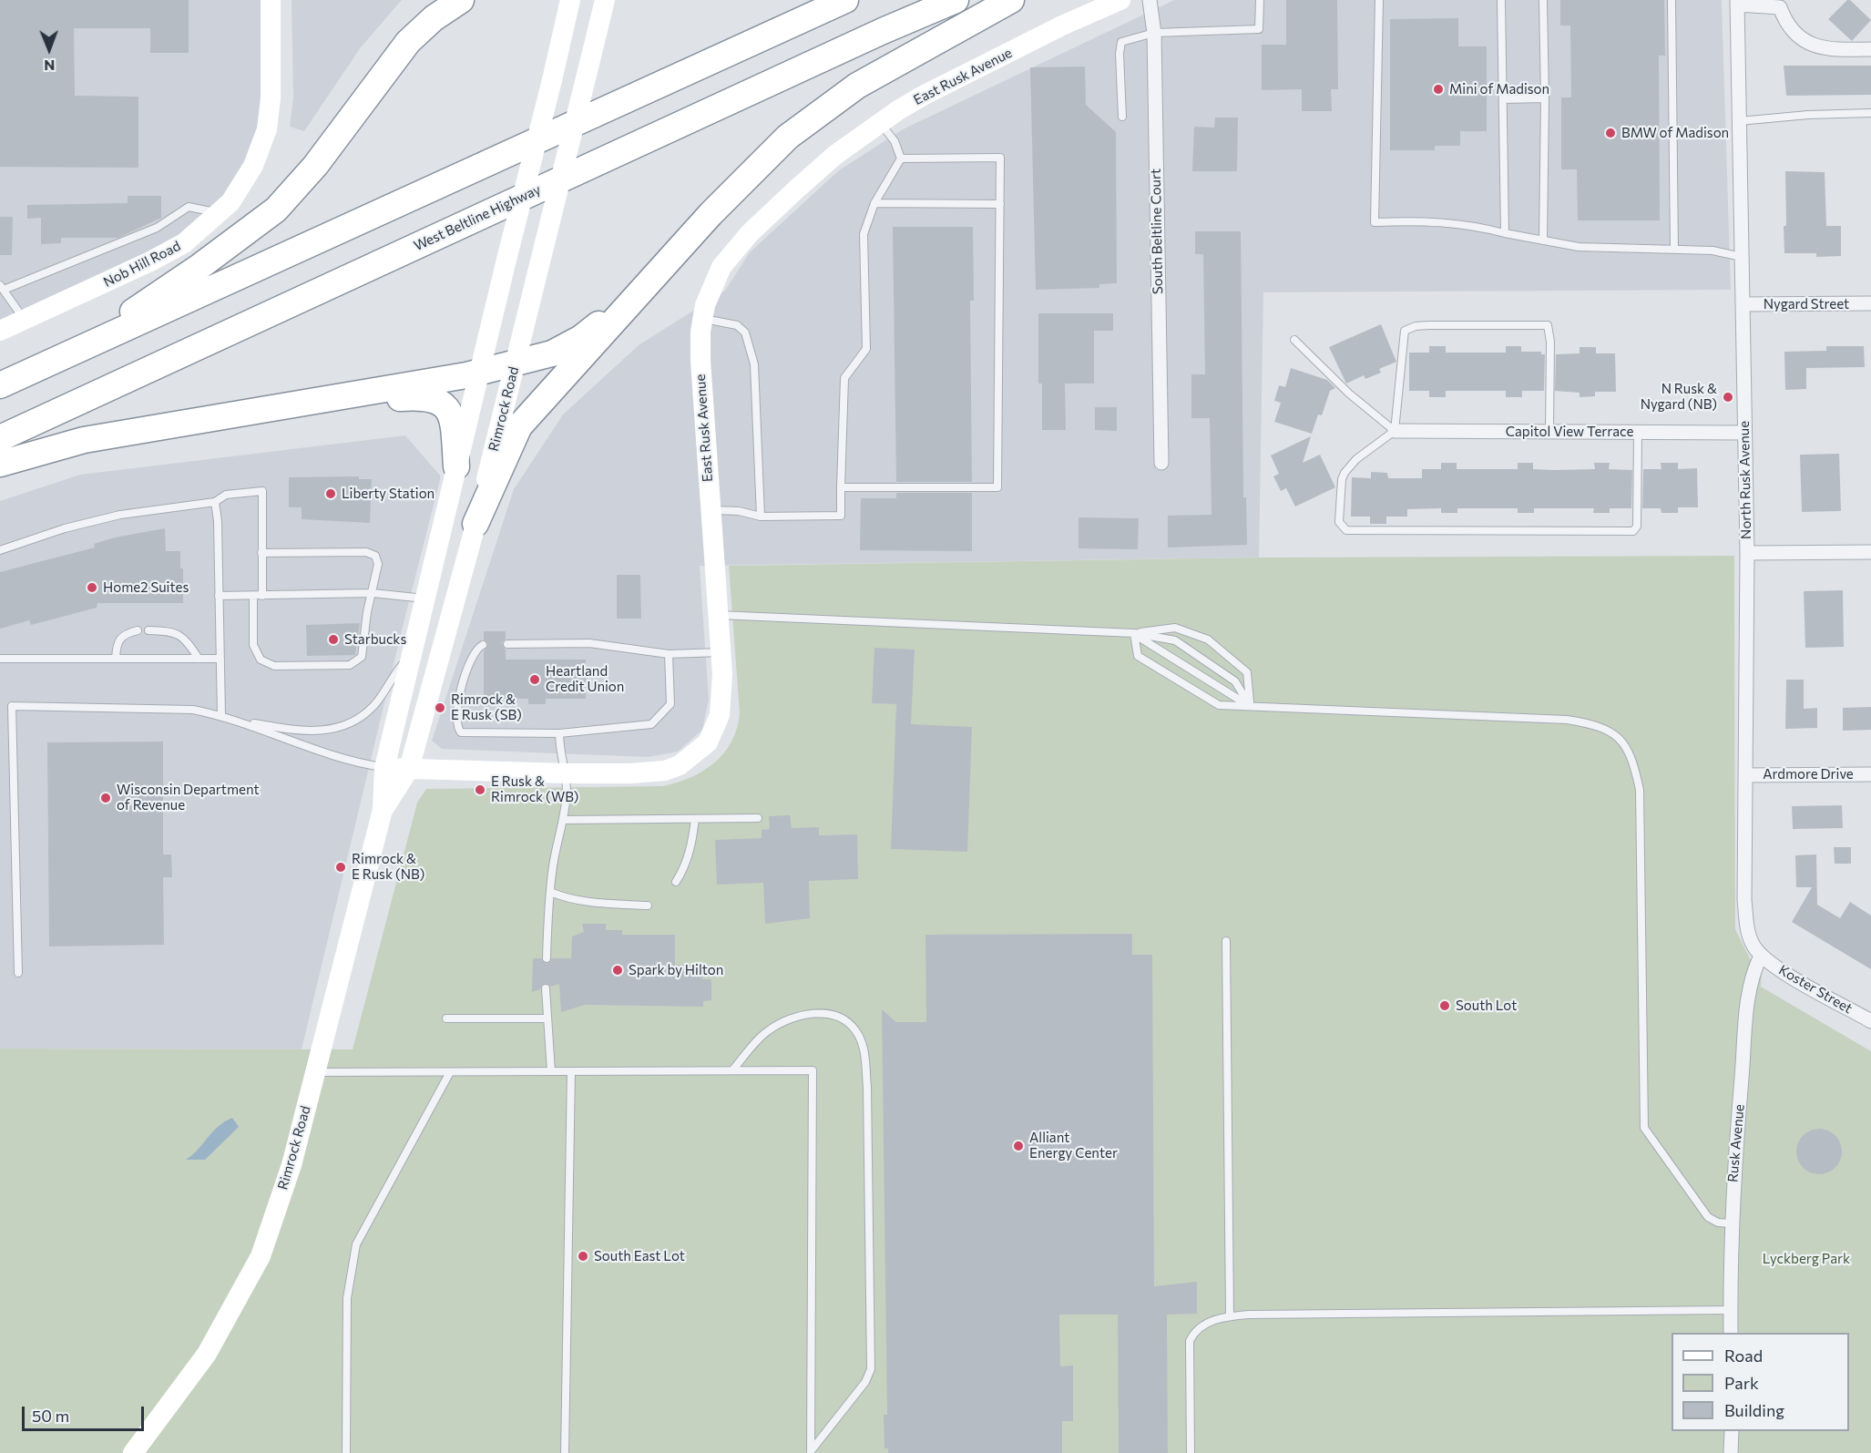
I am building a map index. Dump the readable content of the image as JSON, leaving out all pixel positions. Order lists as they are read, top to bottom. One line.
{"streets":{"highway":["West Beltline Highway"],"main road":["East Rusk Avenue","Nob Hill Road","Rimrock Road"],"street":["South Beltline Court","Nygard Street","Capitol View Terrace","North Rusk Avenue","Ardmore Drive","Koster Street","Rusk Avenue"]},"crossings":[["East Rusk Avenue","Rimrock Road"],["Nygard Street","North Rusk Avenue"],["Capitol View Terrace","North Rusk Avenue"],["North Rusk Avenue","Ardmore Drive"],["North Rusk Avenue","Koster Street"],["North Rusk Avenue","Rusk Avenue"],["Koster Street","Rusk Avenue"]],"parks":["Lyckberg Park"],"places":["Mini of Madison","BMW of Madison","N Rusk & Nygard (NB)","Liberty Station","Home2 Suites","Starbucks","Heartland Credit Union","Rimrock & E Rusk (SB)","E Rusk & Rimrock (WB)","Wisconsin Department of Revenue","Rimrock & E Rusk (NB)","Spark by Hilton","South Lot","Alliant Energy Center","South East Lot"],"legend":["Road","Park","Building"],"scale_bar":"50 m","north":"bottom"}
